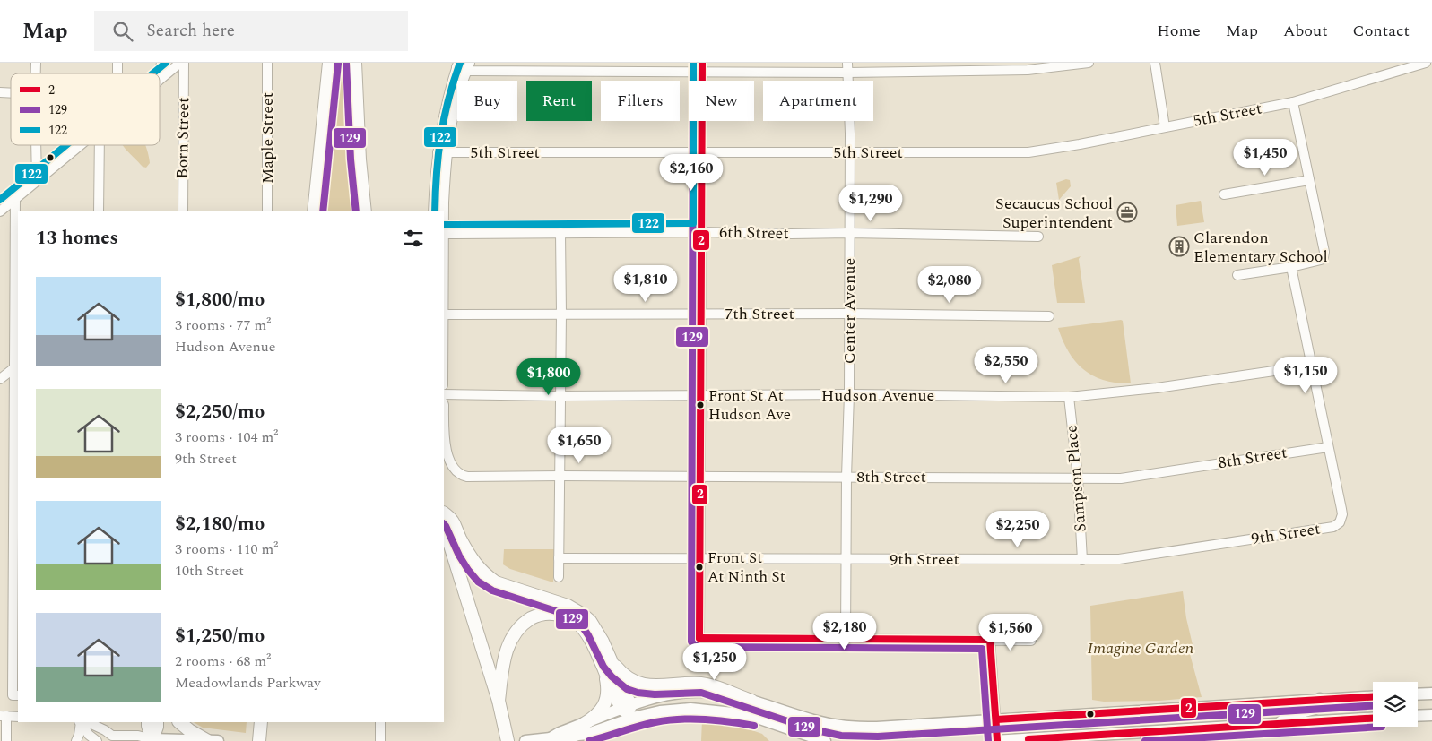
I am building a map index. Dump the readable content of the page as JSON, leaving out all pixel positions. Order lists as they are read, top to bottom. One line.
{"streets":{"street":["5th Street","Born Street","Maple Street","6th Street","Center Avenue","7th Street","Hudson Avenue","8th Street","Sampson Place","9th Street"]},"crossings":[["5th Street","Center Avenue"],["6th Street","Center Avenue"],["Center Avenue","7th Street"],["Center Avenue","Hudson Avenue"],["Center Avenue","8th Street"],["Center Avenue","9th Street"],["Hudson Avenue","Sampson Place"],["8th Street","Sampson Place"],["8th Street","9th Street"],["Sampson Place","9th Street"]],"parks":["Imagine Garden"],"places":{"office":["Secaucus School Superintendent"],"building":["Clarendon Elementary School"],"other":["Front St At Hudson Ave","Front St At Ninth St"]},"lines":["transit line 2","transit line 129","transit line 122"],"legend":["2","129","122"],"page":{"header":"Map","search":"Search here","nav":["Home","Map","About","Contact"],"chip":["Buy","Rent","Filters","New","Apartment"],"price":["$1,450","$2,160","$1,290","$1,810","$2,080","$2,550","$1,150","$1,800","$1,650","$2,250","$2,180","$1,560","$1,250"],"heading":"13 homes","list":[{"name":"$1,800/mo","note":"3 rooms · 77 m² · Hudson Avenue"},{"name":"$2,250/mo","note":"3 rooms · 104 m² · 9th Street"},{"name":"$2,180/mo","note":"3 rooms · 110 m² · 10th Street"},{"name":"$1,250/mo","note":"2 rooms · 68 m² · Meadowlands Parkway"}]}}
